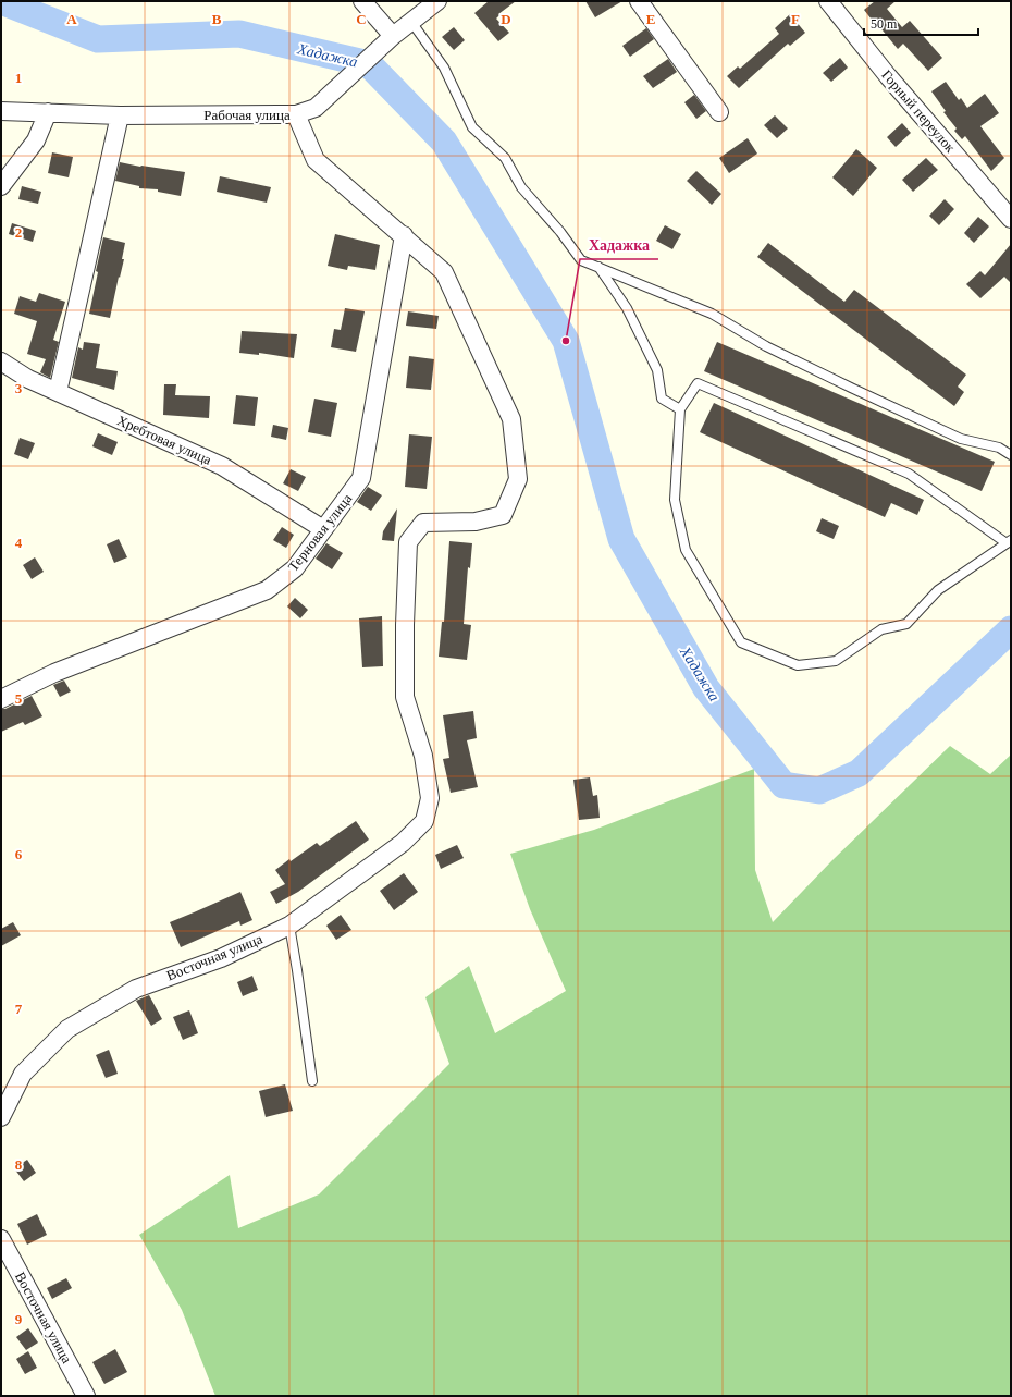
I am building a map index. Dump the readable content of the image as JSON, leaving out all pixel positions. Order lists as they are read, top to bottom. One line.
{"streets":{"street":["Горный переулок","Рабочая улица","Хребтовая улица","Терновая улица","Восточная улица"]},"crossings":[["Хребтовая улица","Терновая улица"],["Терновая улица","Восточная улица"]],"water":["Хадажка"],"places":["Хадажка"],"scale_bar":"50 m","grid":{"columns":["A","B","C","D","E","F"],"rows":["1","2","3","4","5","6","7","8","9"]}}
